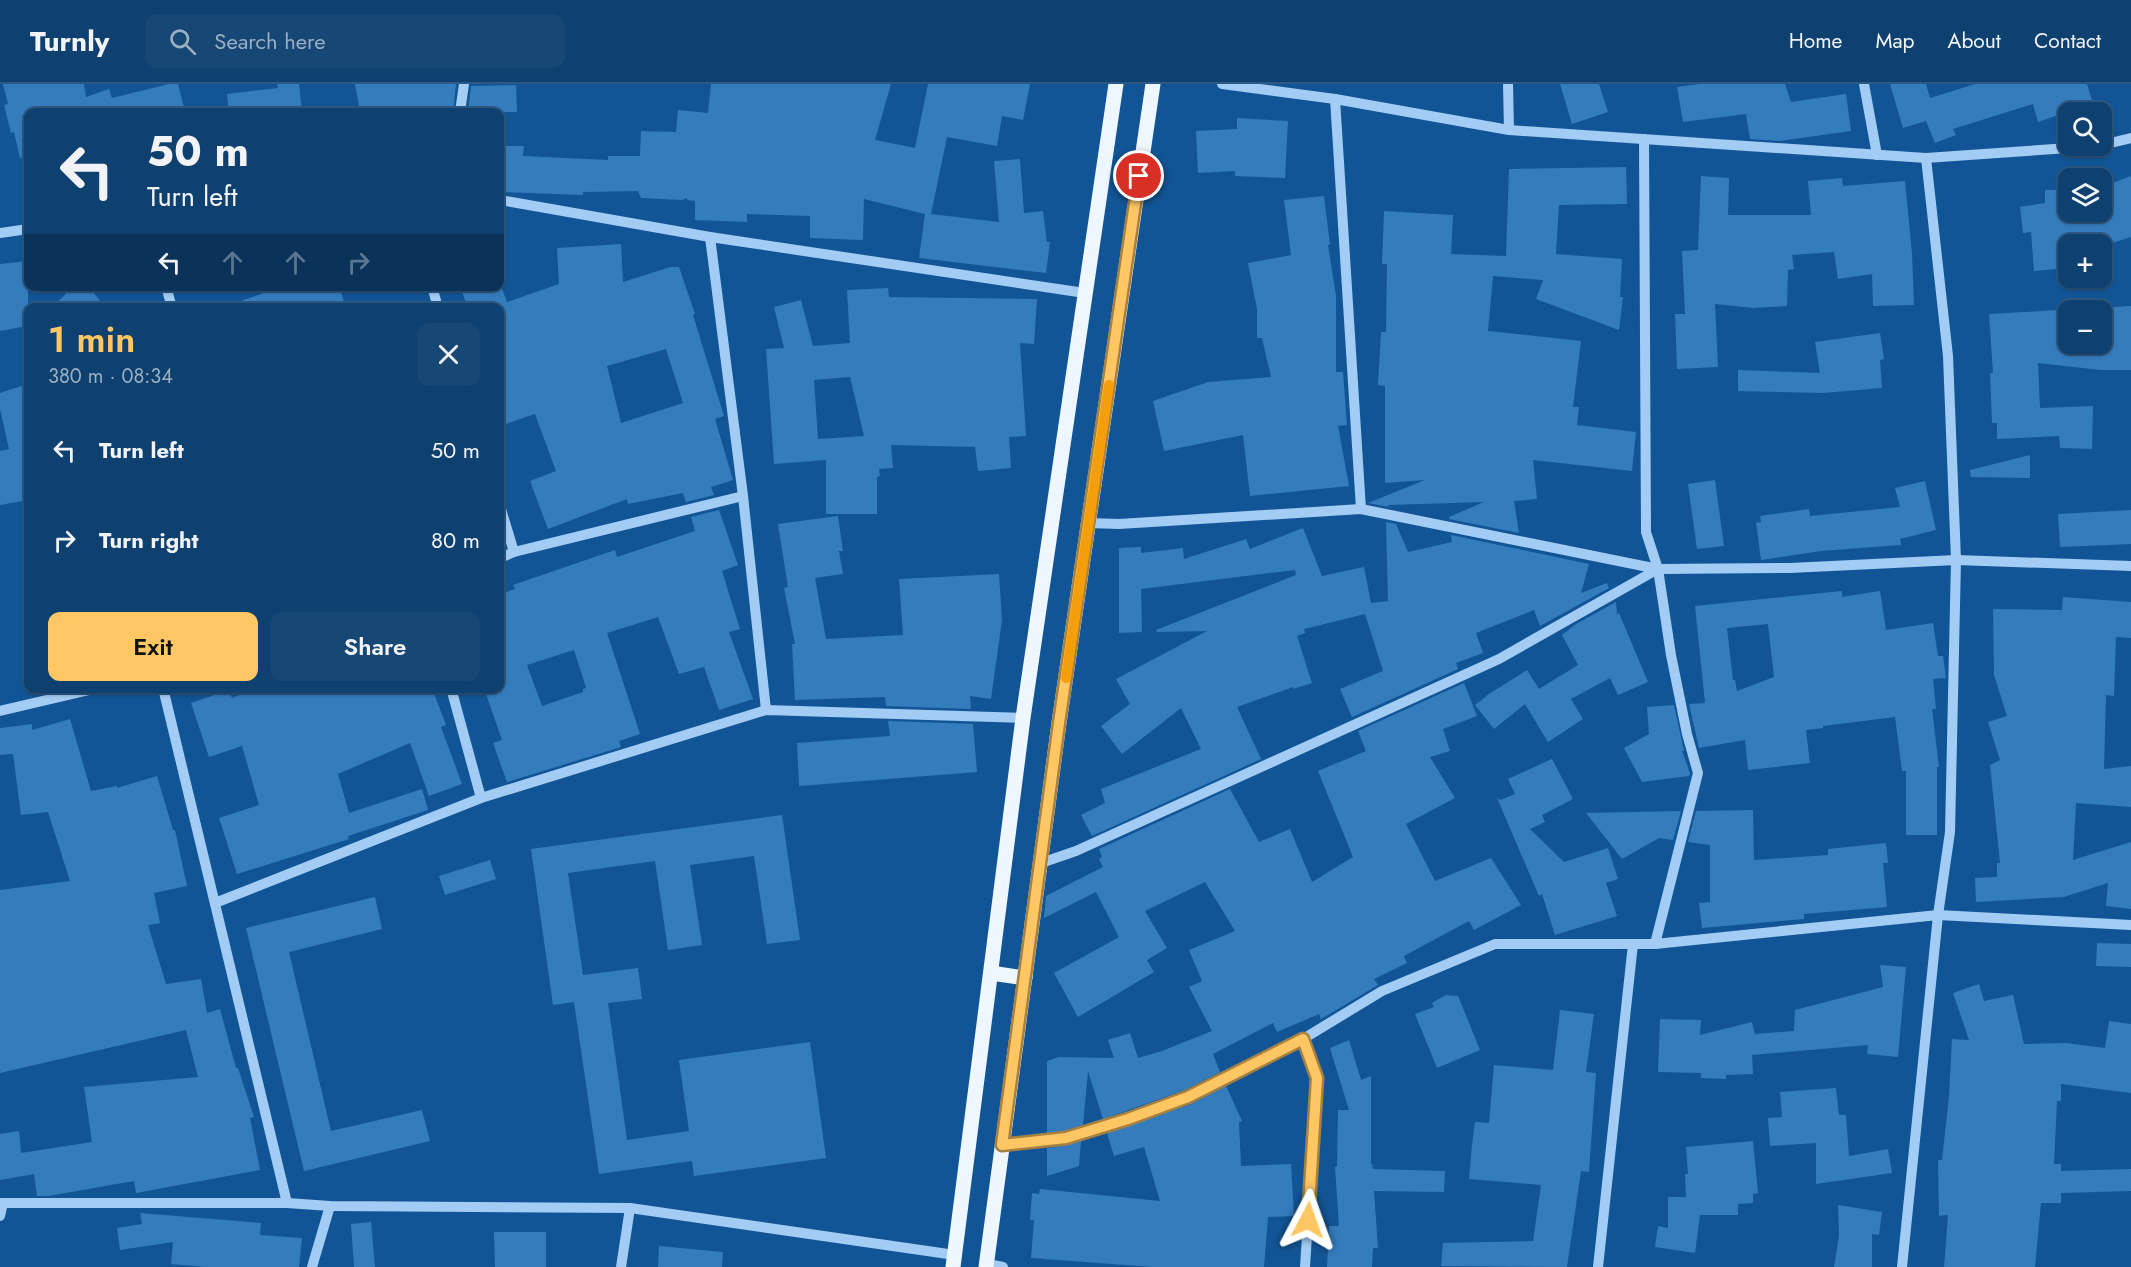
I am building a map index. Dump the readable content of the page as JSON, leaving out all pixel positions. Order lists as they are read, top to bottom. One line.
{"page":{"header":"Turnly","search":"Search here","nav":["Home","Map","About","Contact"],"map_buttons":["+","−"],"turn":["50 m","Turn left"],"heading":["1 min","380 m · 08:34"],"list":[{"name":"Turn left","value":"50 m"},{"name":"Turn right","value":"80 m"}],"buttons":["Exit","Share"]}}
